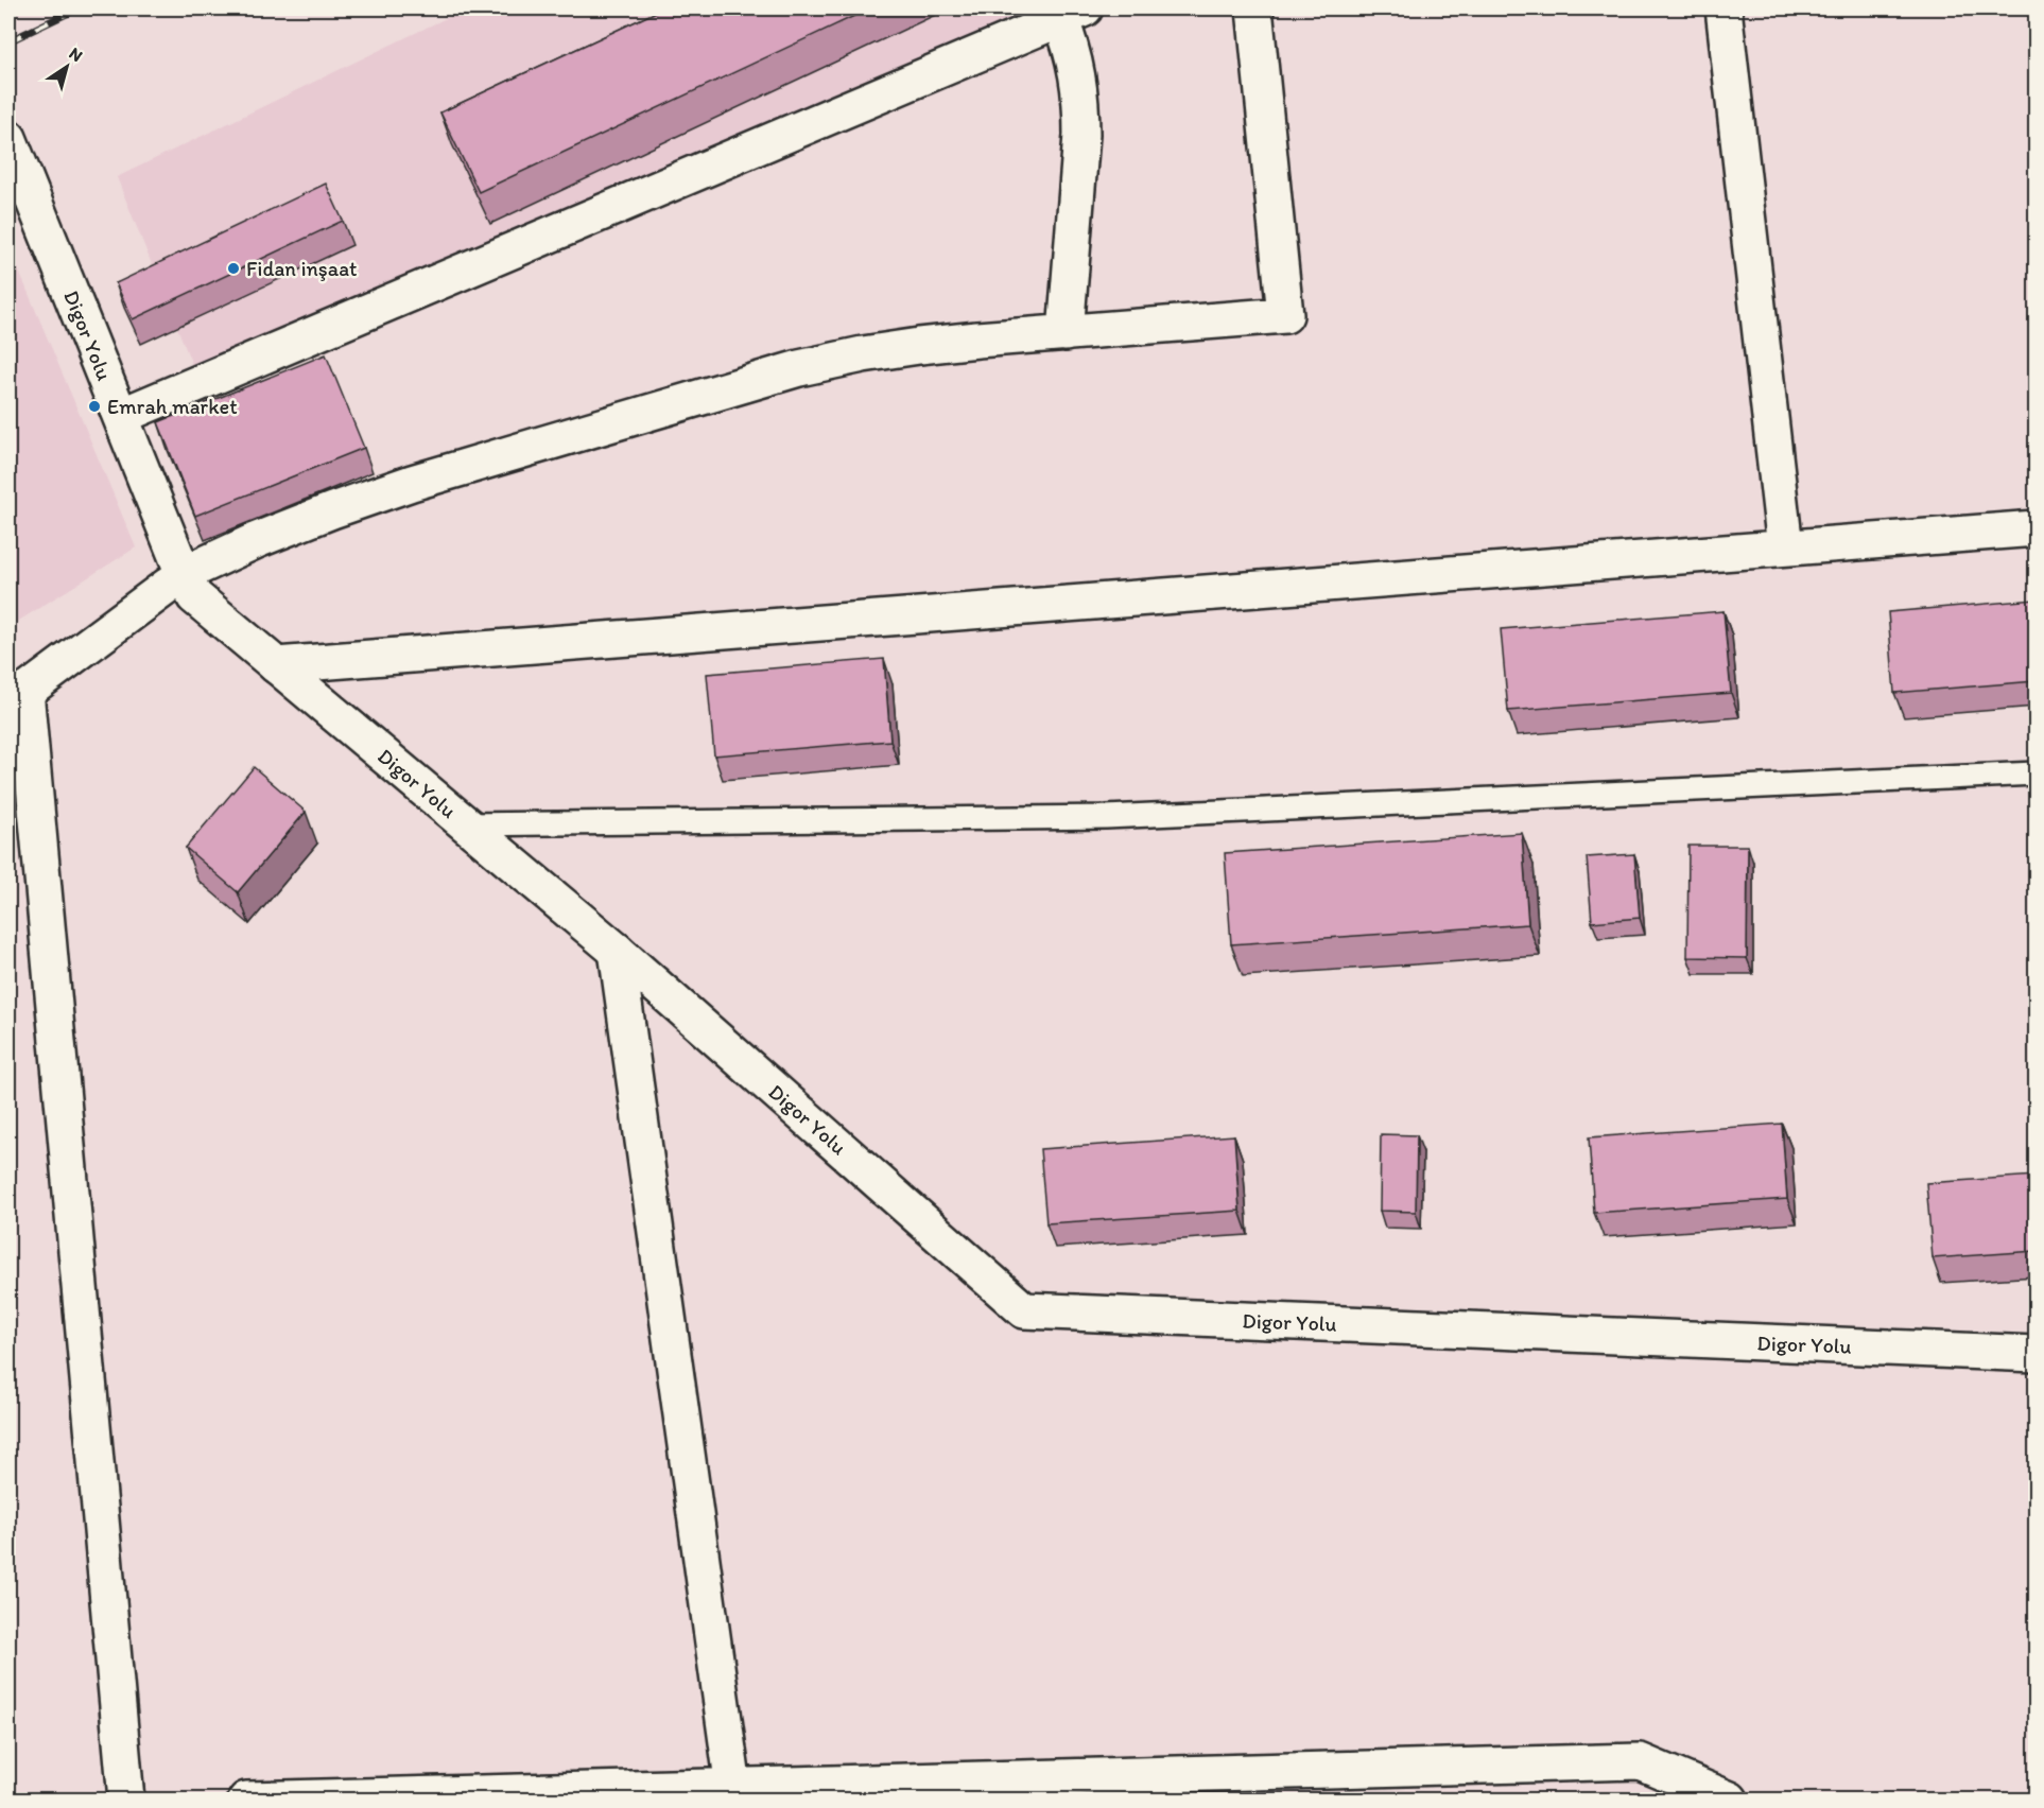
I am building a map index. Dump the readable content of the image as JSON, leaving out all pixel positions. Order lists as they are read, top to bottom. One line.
{"streets":{"street":["Digor Yolu"]},"places":["Fidan inşaat","Emrah market"],"north":"top right"}
